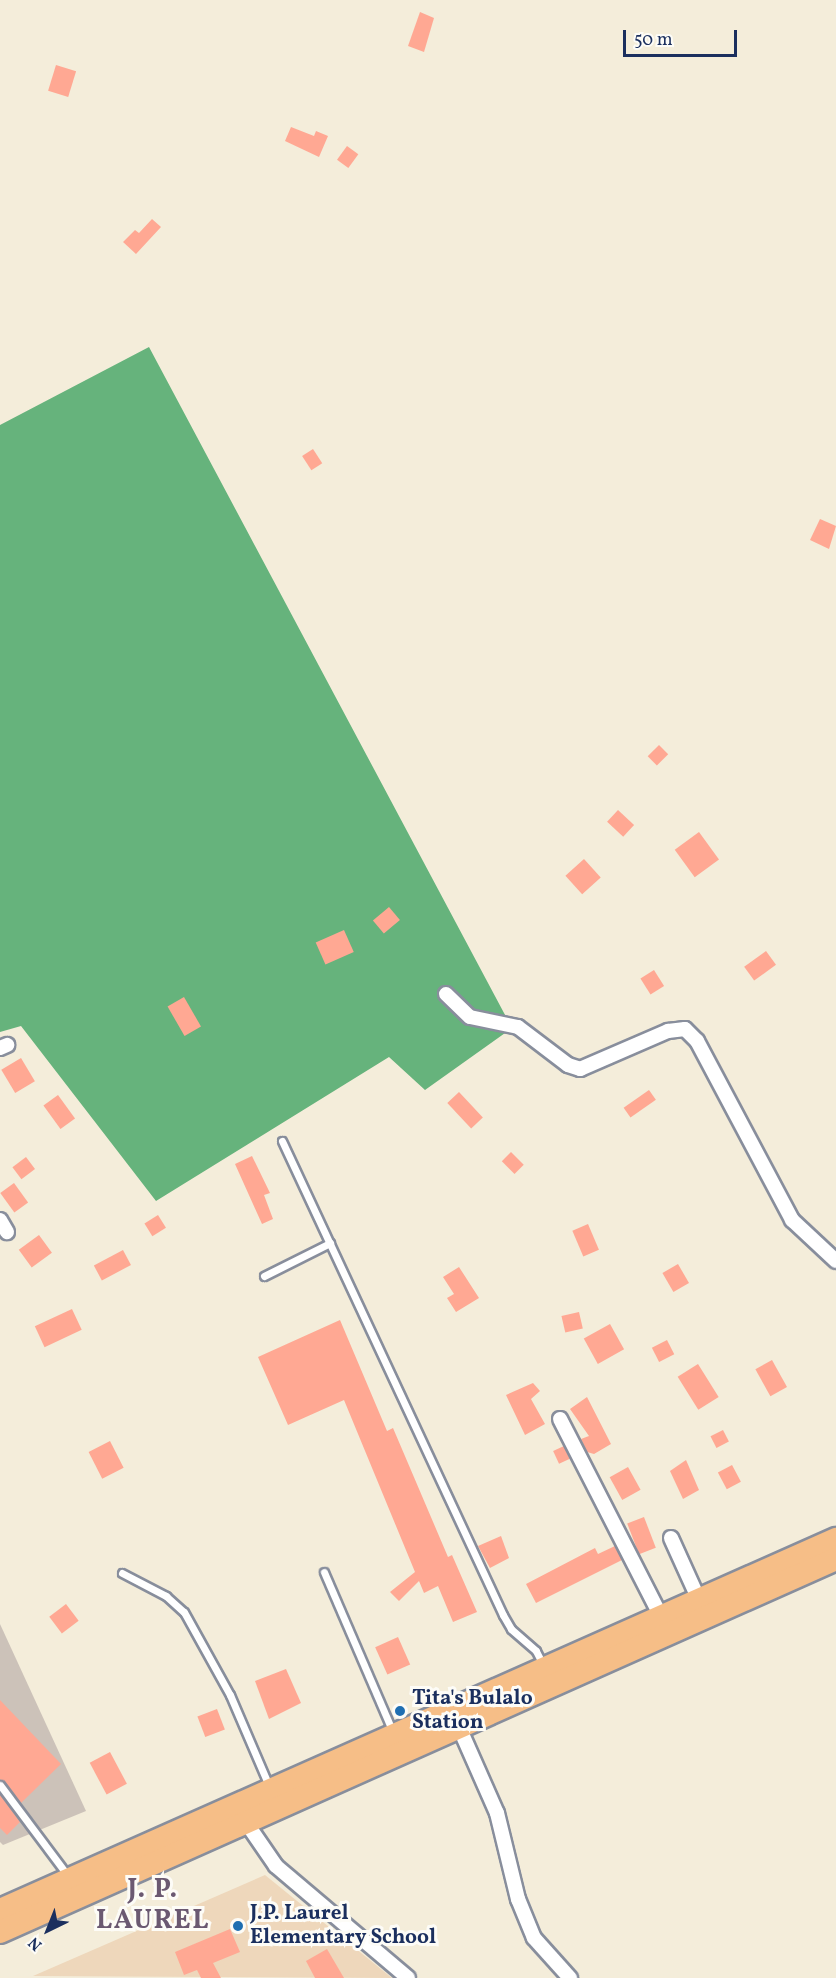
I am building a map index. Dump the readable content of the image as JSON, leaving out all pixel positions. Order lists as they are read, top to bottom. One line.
{"districts":["J. P. LAUREL"],"places":["Tita's Bulalo Station","J.P. Laurel Elementary School"],"scale_bar":"50 m","north":"bottom left"}
